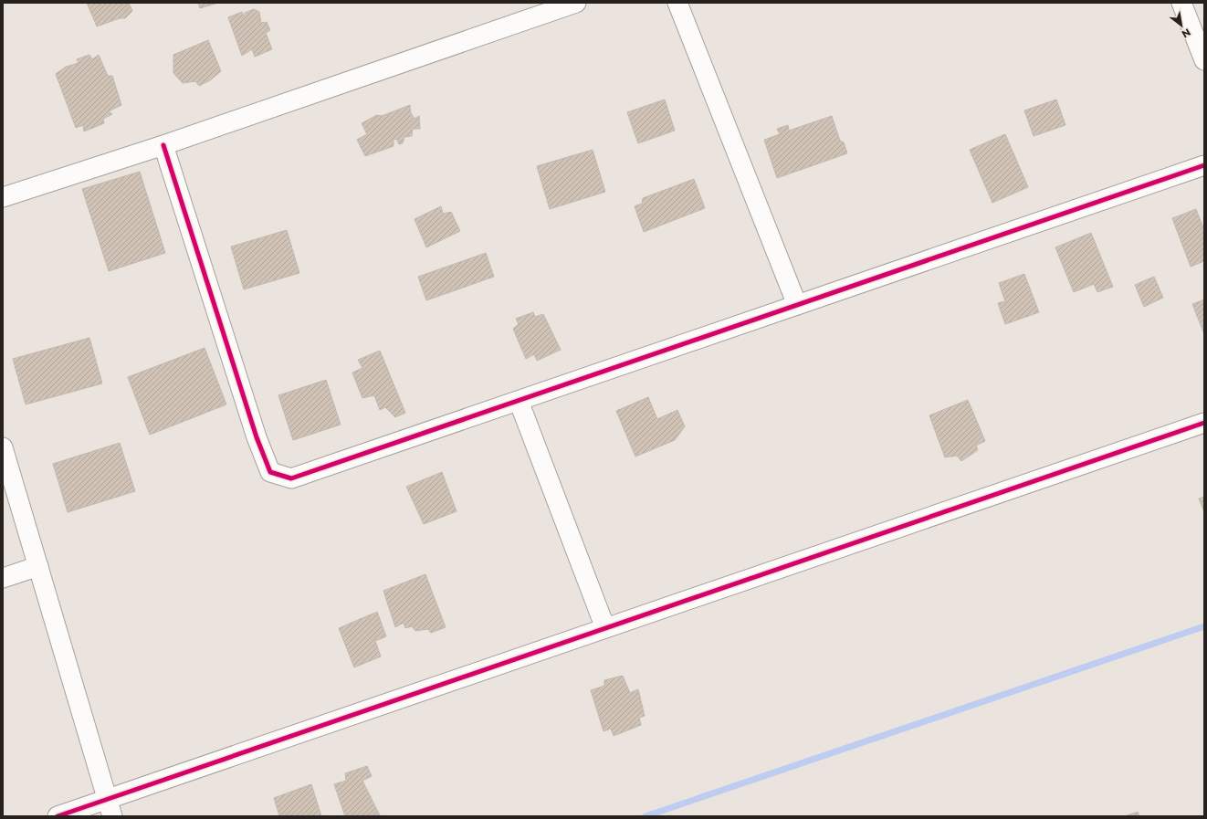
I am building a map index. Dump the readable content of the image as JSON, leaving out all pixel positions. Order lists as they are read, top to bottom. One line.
{"north":"bottom right"}
